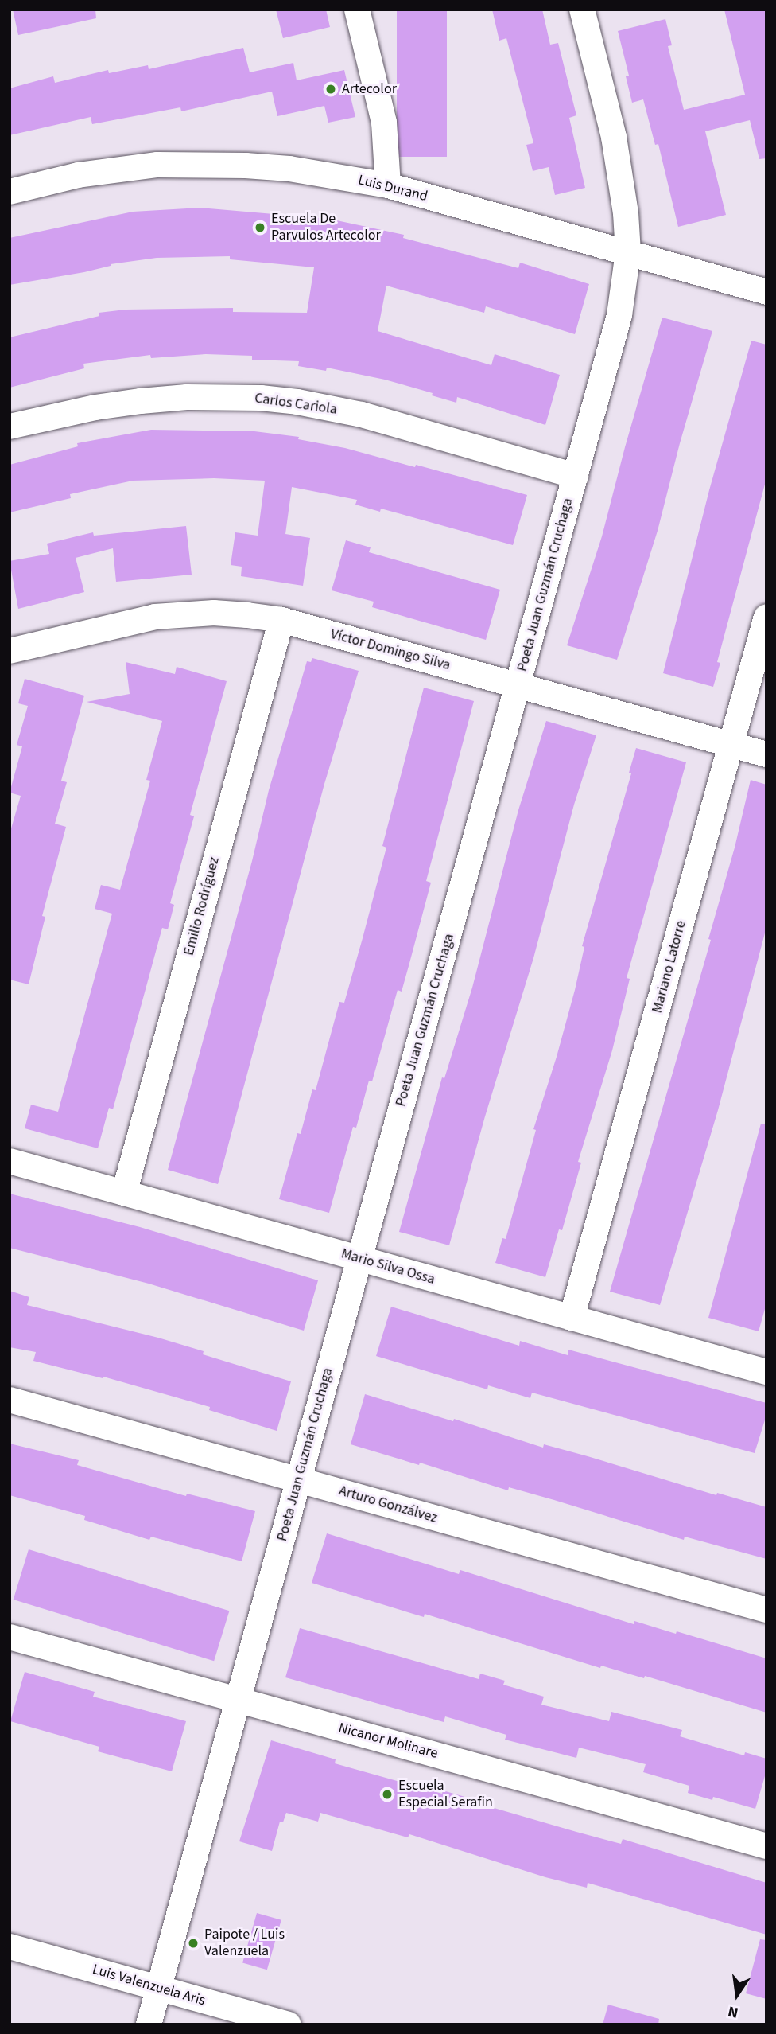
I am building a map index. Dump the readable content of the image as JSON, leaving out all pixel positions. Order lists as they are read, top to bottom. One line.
{"streets":{"street":["Luis Durand","Carlos Cariola","Poeta Juan Guzmán Cruchaga","Víctor Domingo Silva","Emilio Rodríguez","Mariano Latorre","Mario Silva Ossa","Arturo Gonzálvez","Nicanor Molinare","Luis Valenzuela Aris"]},"crossings":[["Luis Durand","Poeta Juan Guzmán Cruchaga"],["Carlos Cariola","Poeta Juan Guzmán Cruchaga"],["Poeta Juan Guzmán Cruchaga","Víctor Domingo Silva"],["Poeta Juan Guzmán Cruchaga","Mario Silva Ossa"],["Poeta Juan Guzmán Cruchaga","Arturo Gonzálvez"],["Poeta Juan Guzmán Cruchaga","Nicanor Molinare"],["Poeta Juan Guzmán Cruchaga","Luis Valenzuela Aris"],["Víctor Domingo Silva","Emilio Rodríguez"],["Víctor Domingo Silva","Mariano Latorre"],["Emilio Rodríguez","Mario Silva Ossa"],["Mariano Latorre","Mario Silva Ossa"]],"places":["Artecolor","Escuela De Parvulos Artecolor","Escuela Especial Serafin","Paipote / Luis Valenzuela"],"north":"bottom"}
